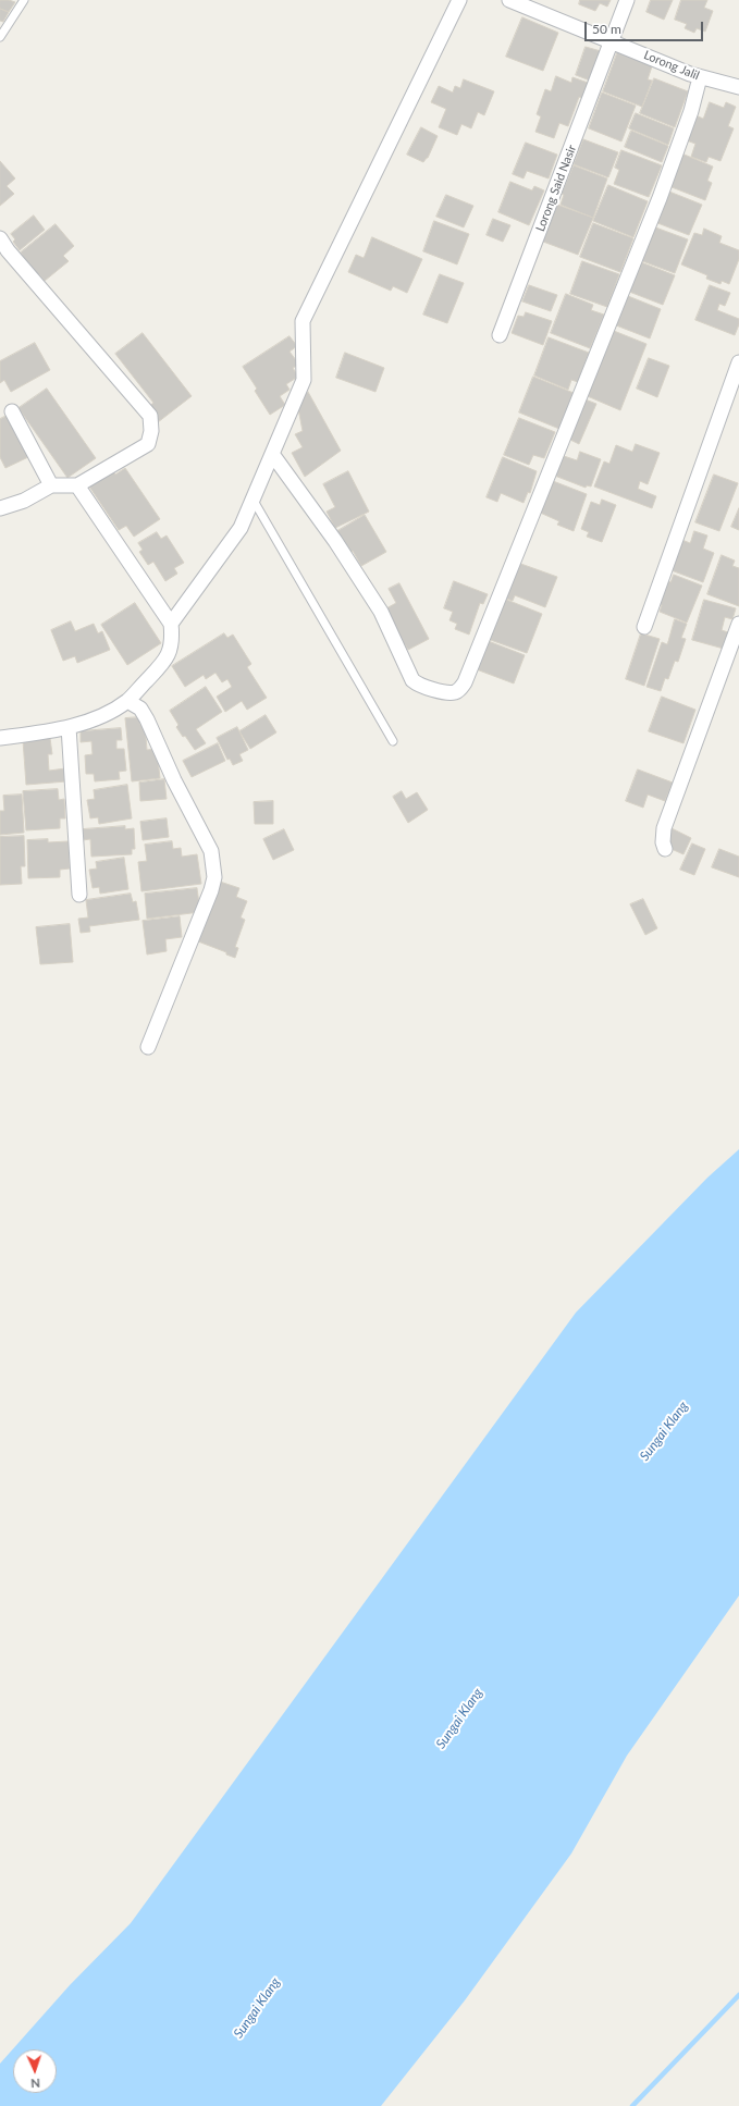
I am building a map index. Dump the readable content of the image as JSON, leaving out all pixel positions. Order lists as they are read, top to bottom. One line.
{"streets":{"street":["Lorong Jalil","Lorong Said Nasir"]},"crossings":[["Lorong Jalil","Lorong Said Nasir"]],"water":["Sungai Klang"],"scale_bar":"50 m","north":"bottom"}
